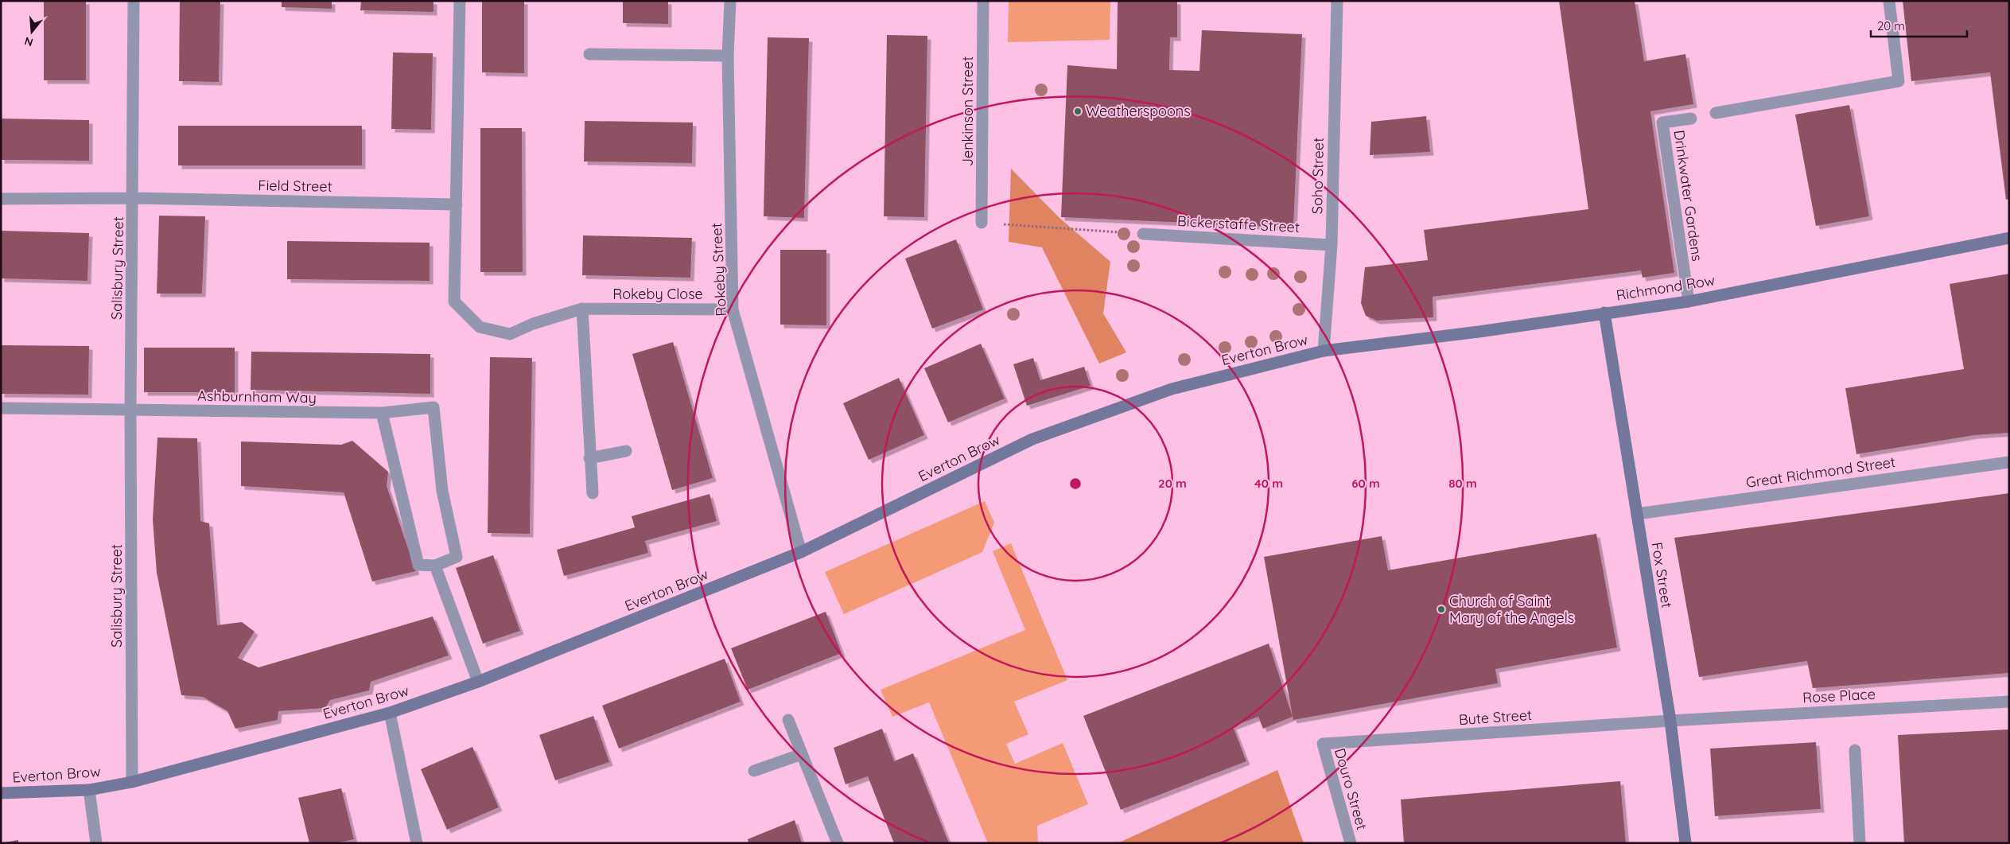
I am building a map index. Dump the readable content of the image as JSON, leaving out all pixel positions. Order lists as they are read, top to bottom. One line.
{"streets":{"street":["Jenkinson Street","Soho Street","Field Street","Drinkwater Gardens","Bickerstaffe Street","Salisbury Street","Rokeby Street","Richmond Row","Rokeby Close","Everton Brow","Ashburnham Way","Great Richmond Street","Fox Street","Rose Place","Bute Street","Douro Street"]},"crossings":[["Soho Street","Bickerstaffe Street"],["Soho Street","Richmond Row"],["Soho Street","Everton Brow"],["Field Street","Salisbury Street"],["Field Street","Rokeby Close"],["Drinkwater Gardens","Richmond Row"],["Salisbury Street","Everton Brow"],["Salisbury Street","Ashburnham Way"],["Rokeby Street","Rokeby Close"],["Rokeby Street","Everton Brow"],["Richmond Row","Everton Brow"],["Richmond Row","Fox Street"],["Great Richmond Street","Fox Street"],["Fox Street","Rose Place"],["Fox Street","Bute Street"],["Rose Place","Bute Street"],["Bute Street","Douro Street"]],"places":["Weatherspoons","Church of Saint Mary of the Angels"],"scale_bar":"20 m","north":"bottom","rings":["20 m","40 m","60 m","80 m"]}
